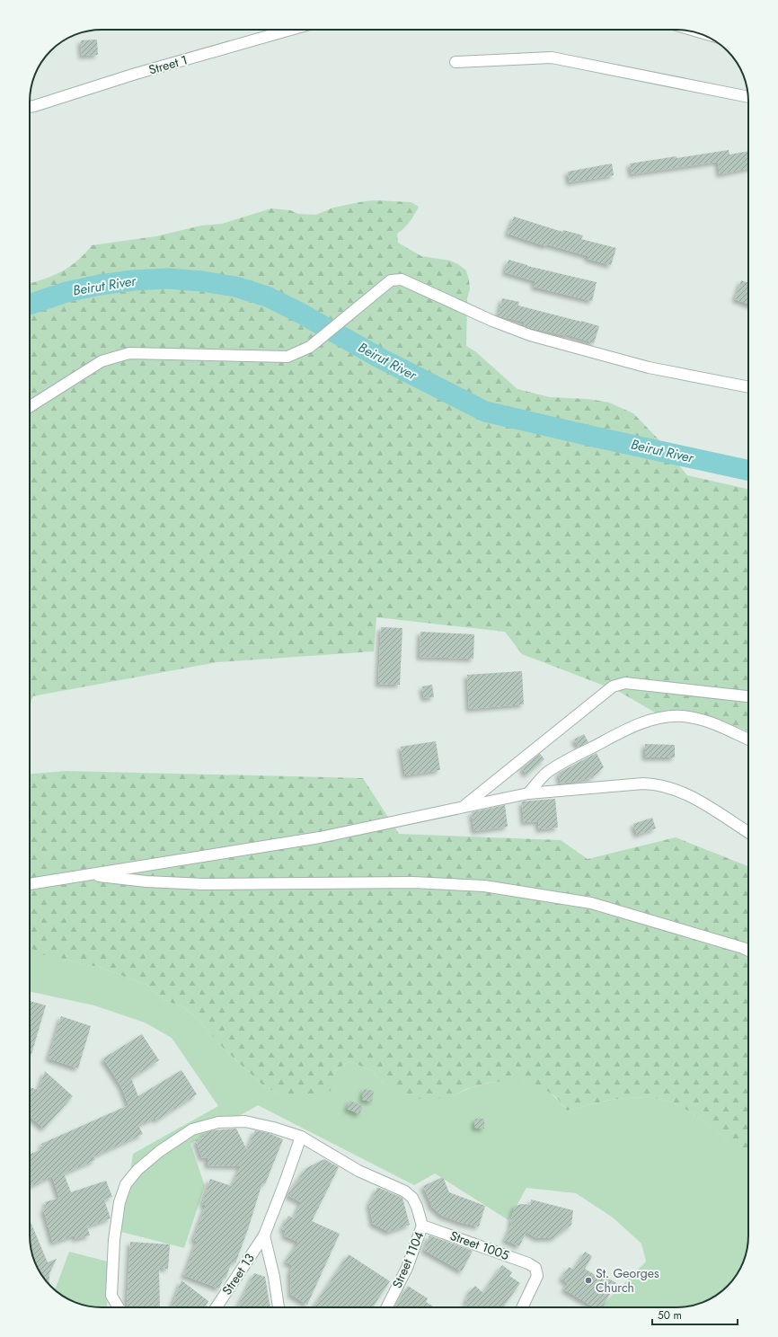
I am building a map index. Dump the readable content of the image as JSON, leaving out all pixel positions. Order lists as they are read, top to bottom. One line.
{"streets":{"street":["Street 1","Street 1005","Street 1104","Street 13"]},"crossings":[["Street 1005","Street 1104"]],"water":["Beirut River"],"places":["St. Georges Church"],"scale_bar":"50 m"}
